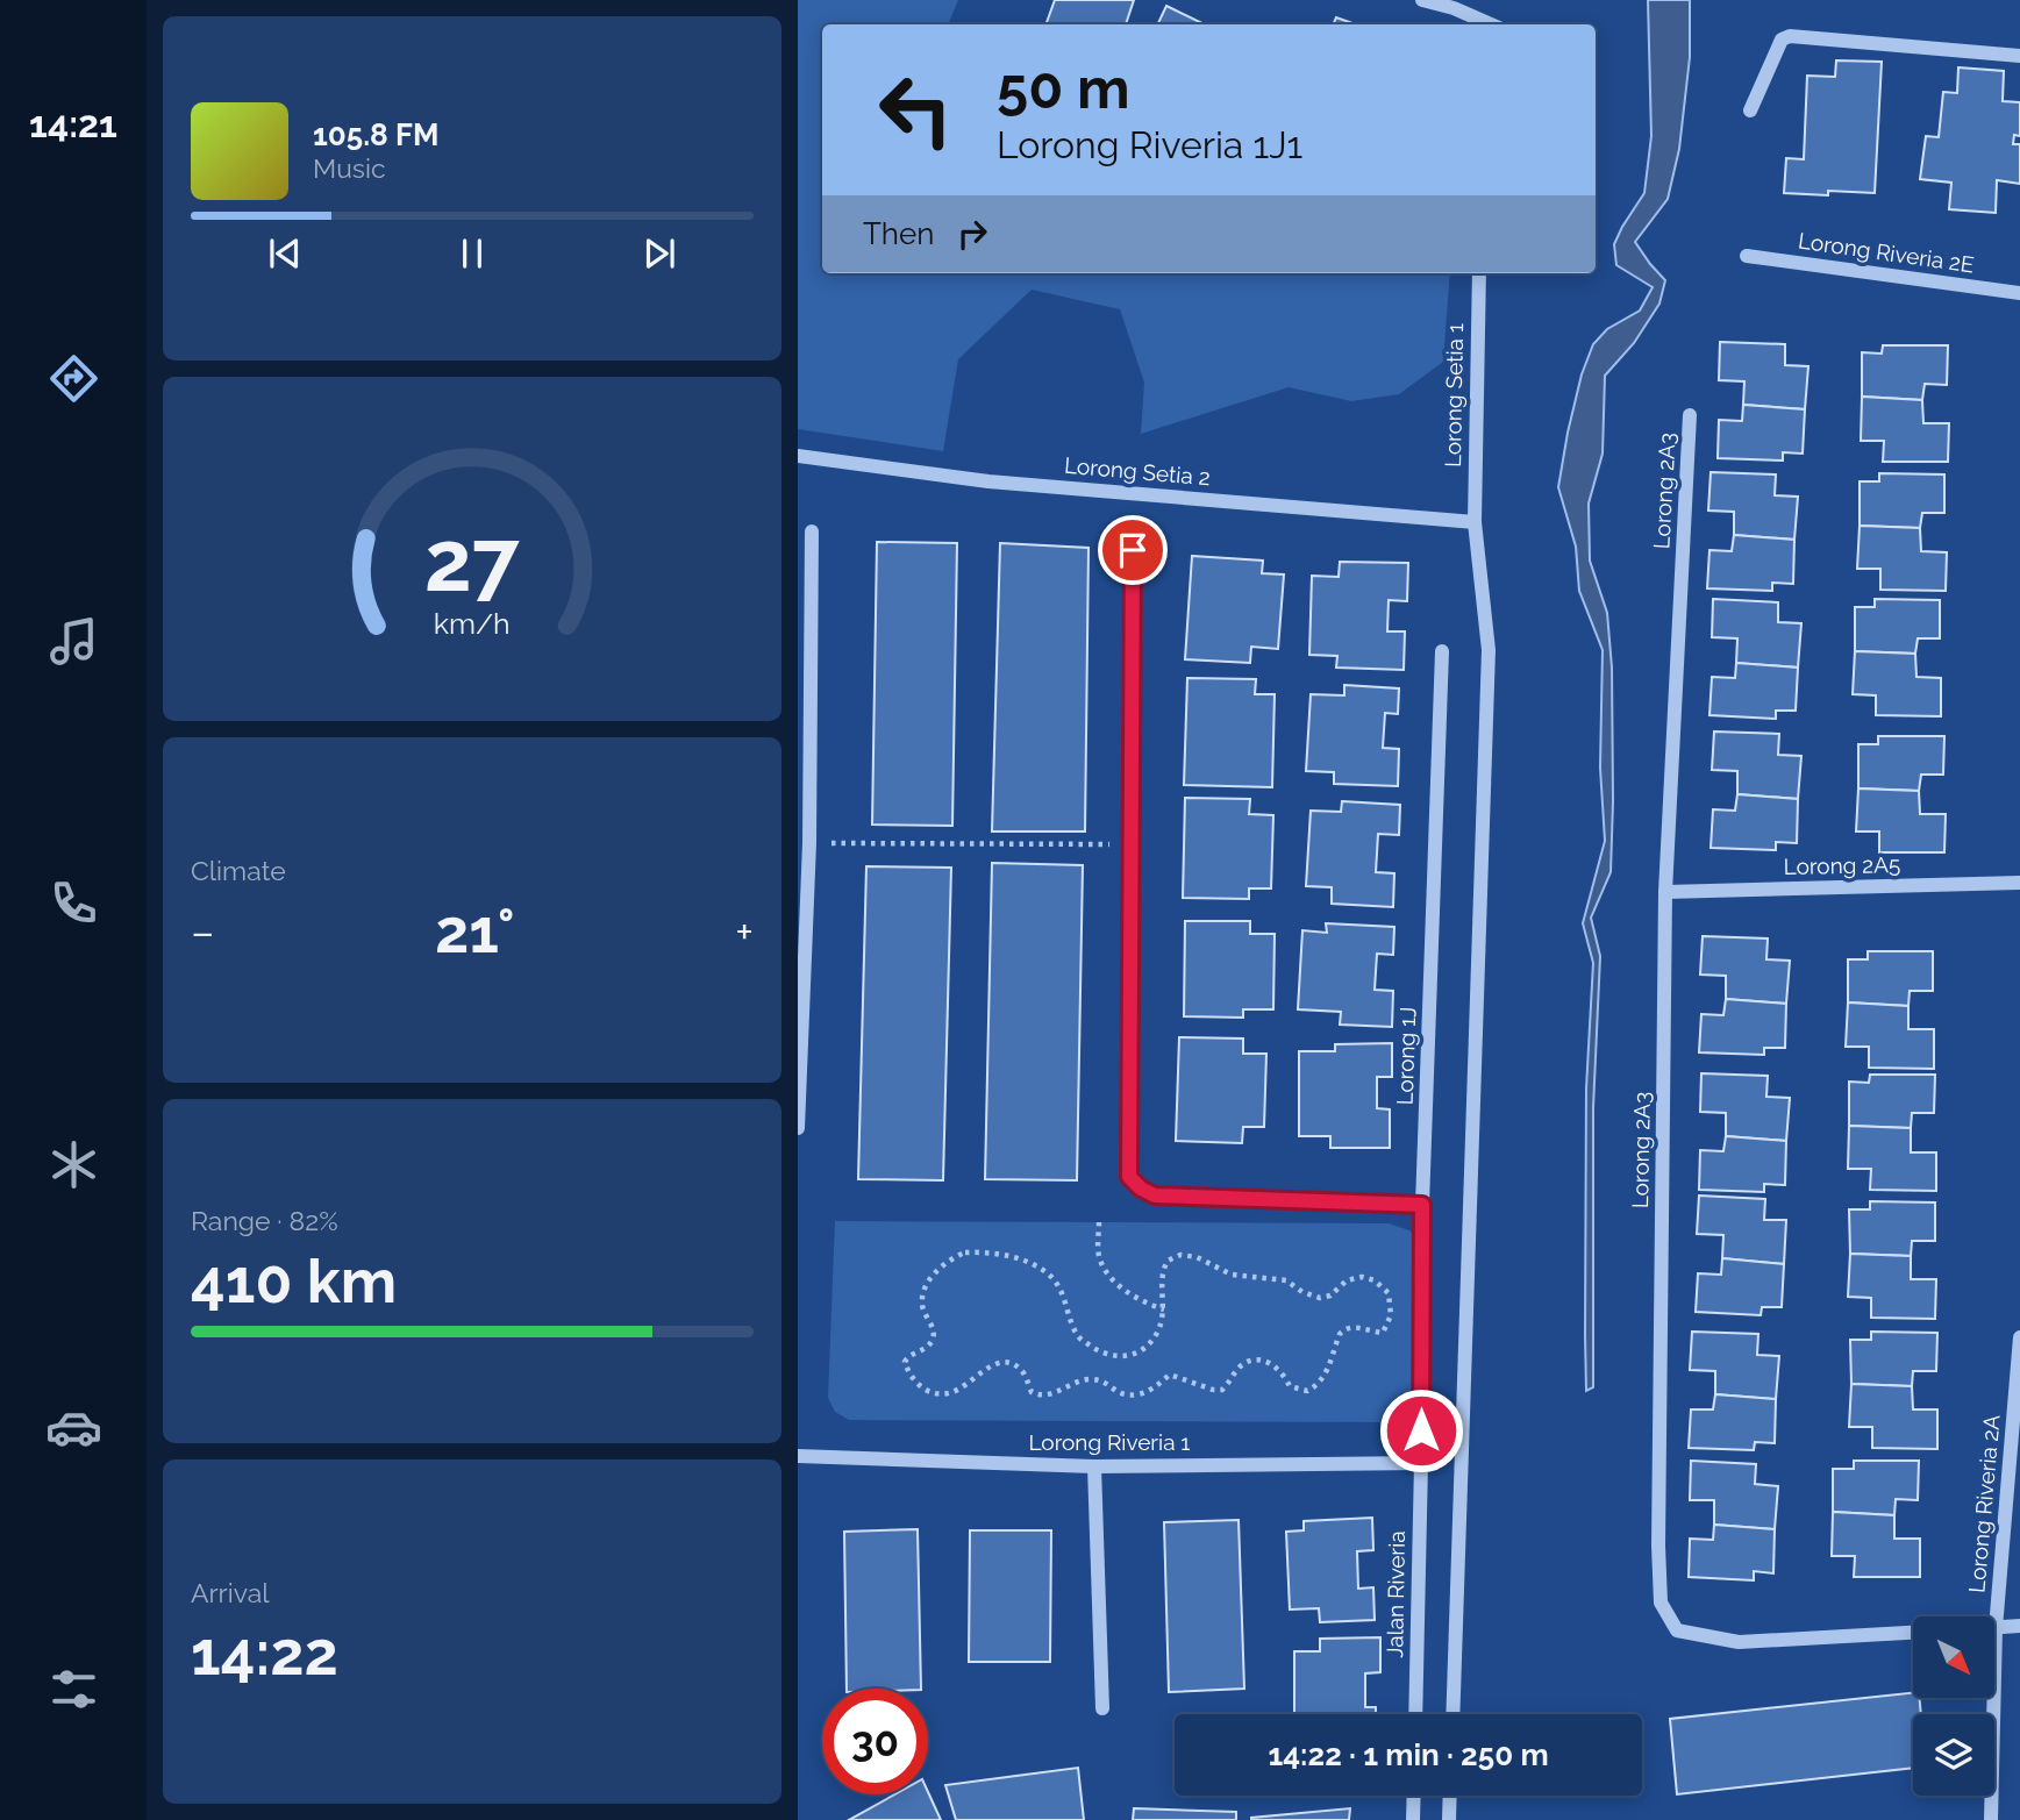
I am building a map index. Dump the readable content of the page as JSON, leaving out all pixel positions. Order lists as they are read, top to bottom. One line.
{"streets":{"street":["Lorong Riveria 2E","Lorong Setia 1","Lorong Setia 2","Lorong 2A3","Lorong 2A5","Lorong 1J","Lorong Riveria 1","Lorong Riveria 2A","Jalan Riveria"]},"crossings":[["Lorong Setia 1","Lorong Setia 2"],["Lorong 2A3","Lorong 2A5"],["Lorong 1J","Lorong Riveria 1"],["Lorong 1J","Jalan Riveria"],["Lorong Riveria 1","Jalan Riveria"]],"north":"bottom right","page":{"tabs":"14:21","turn":["50 m","Lorong Riveria 1J1"],"song":["105.8 FM","Music"],"then":"Then","tile":["Climate",["Range · 82%","410 km"],["Arrival","14:22"]],"heat":["−","21°","+"],"limit":"30","trip":"14:22 · 1 min · 250 m","gauge":["27","km/h"]}}
